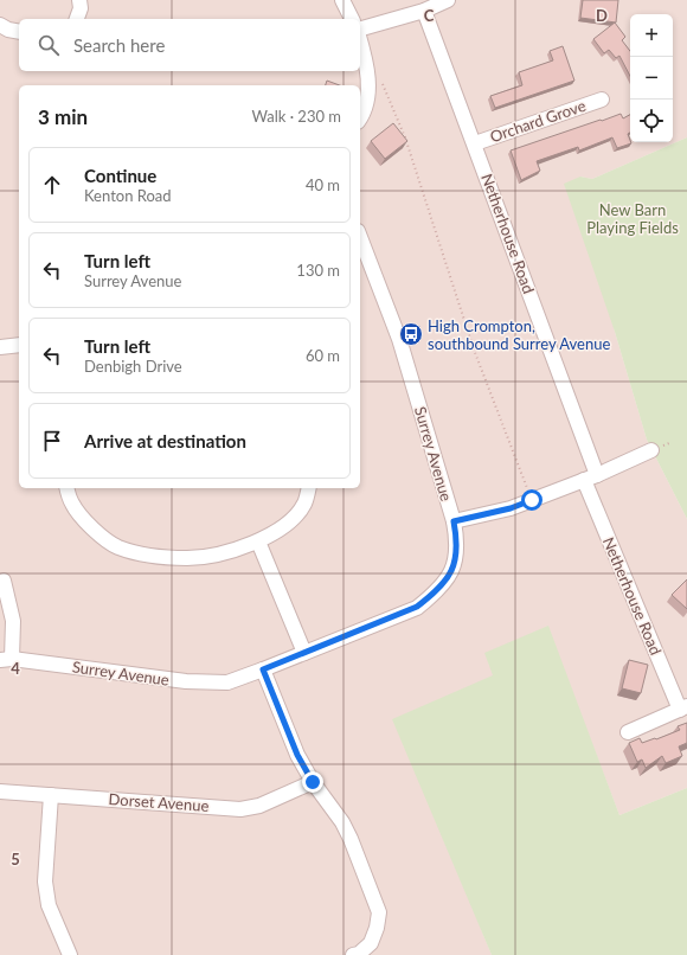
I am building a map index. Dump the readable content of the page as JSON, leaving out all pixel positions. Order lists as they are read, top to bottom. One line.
{"streets":{"street":["Orchard Grove","Netherhouse Road","Surrey Avenue","Dorset Avenue"]},"crossings":[["Orchard Grove","Netherhouse Road"]],"parks":["New Barn Playing Fields"],"places":{"bus stop":["High Crompton, southbound Surrey Avenue"]},"page":{"map_buttons":["+","−"],"search":"Search here","heading":["3 min","Walk · 230 m"],"list":[["Continue","Kenton Road","40 m"],["Turn left","Surrey Avenue","130 m"],["Turn left","Denbigh Drive","60 m"],"Arrive at destination"]},"grid":{"columns":["C","D"],"rows":["4","5"]}}
